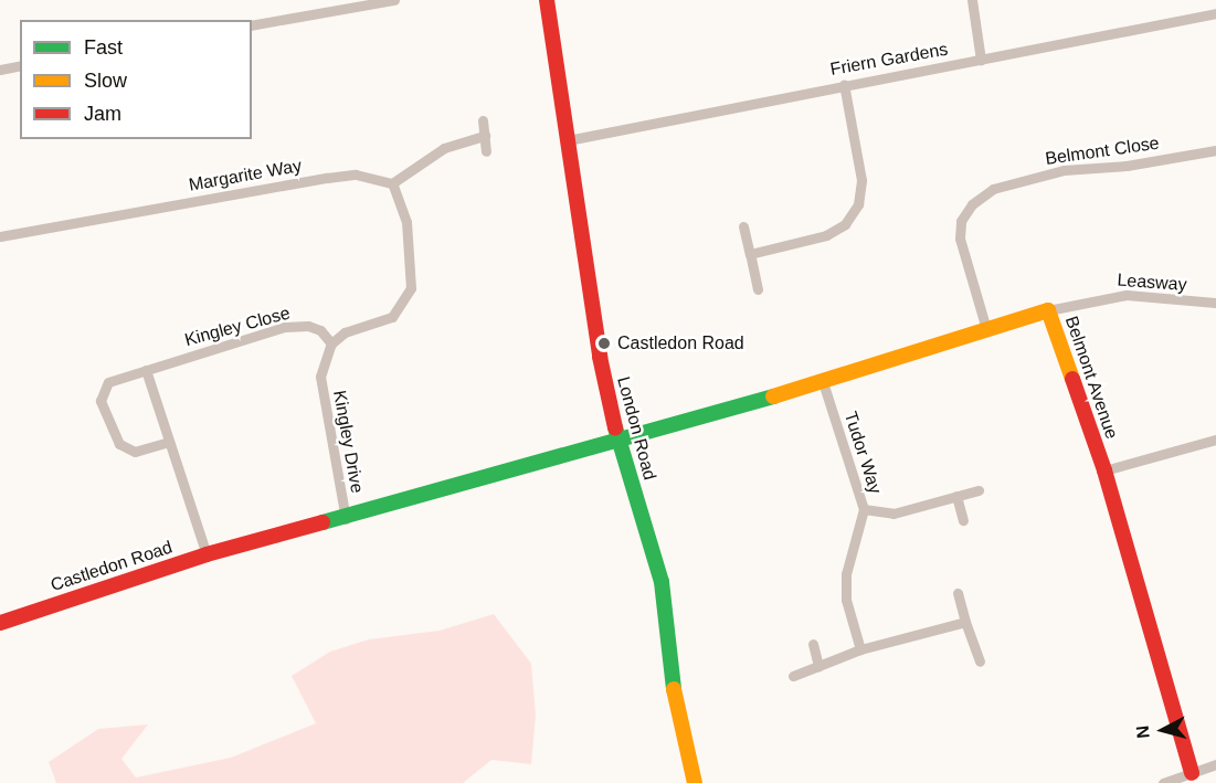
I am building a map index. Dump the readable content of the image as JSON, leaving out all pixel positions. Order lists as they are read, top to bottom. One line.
{"streets":{"street":["Friern Gardens","Belmont Close","Margarite Way","Leasway","Kingley Close","Belmont Avenue","London Road","Kingley Drive","Tudor Way","Castledon Road"]},"crossings":[["Friern Gardens","London Road"],["Belmont Close","Belmont Avenue"],["Leasway","Belmont Avenue"],["Kingley Close","Kingley Drive"],["Belmont Avenue","London Road"],["Belmont Avenue","Tudor Way"],["Belmont Avenue","Castledon Road"],["London Road","Castledon Road"],["Kingley Drive","Castledon Road"]],"places":["Castledon Road"],"legend":["Fast","Slow","Jam"],"north":"left"}
